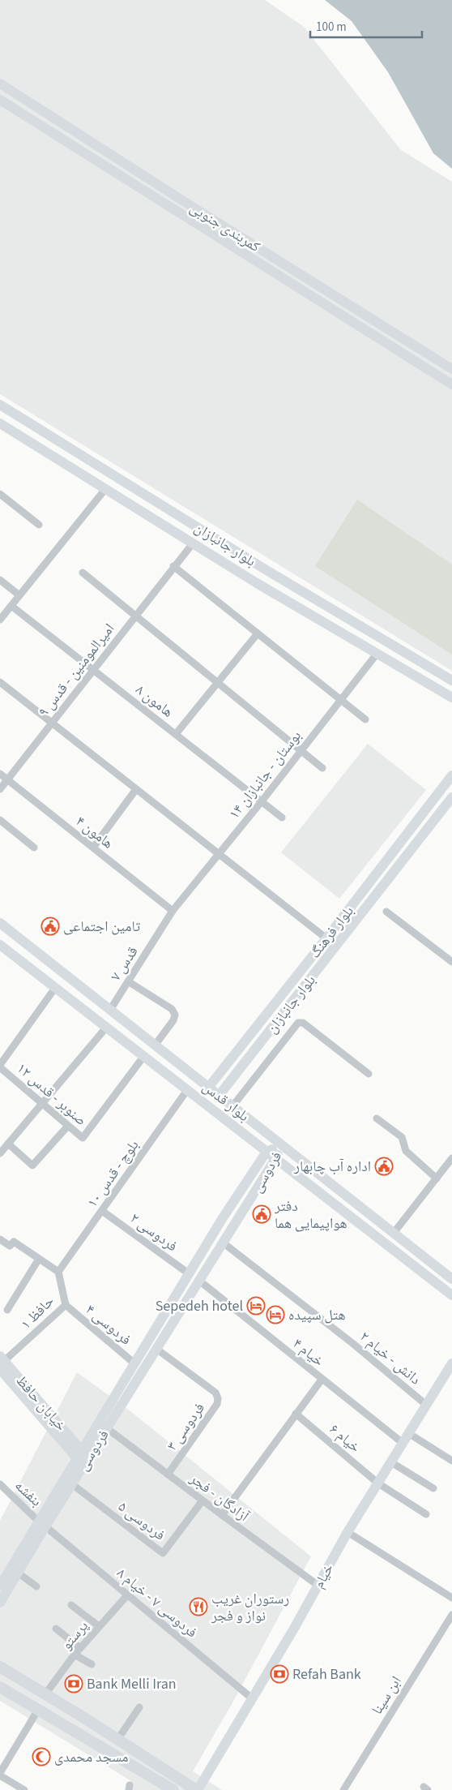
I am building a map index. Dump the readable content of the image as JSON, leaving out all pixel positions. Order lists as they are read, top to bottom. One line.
{"streets":{"street":["کمربندی جنوبی","بلوار جانبازان","امیرالمومنین - قدس ۹","هامون ۸","بوستان - جانبازان ۱۴","هامون ۴","بلوار فرهنگ","قدس ۷","صنوبر - قدس ۱۲","بلوار قدس","فردوسی","بلوچ - قدس ۱۰","فردوسی ۲","حافظ ۱","فردوسی ۴","خیام ۴","دانش - خیام ۲","خیابان حافظ","فردوسی ۳","خیام ۶","بنفشه","آزادگان - فجر","فردوسی ۵","خیام","فردوسی ۷ - خیام ۸","پرستو","ابن سینا"]},"crossings":[["بلوار جانبازان","امیرالمومنین - قدس ۹"],["بلوار جانبازان","بوستان - جانبازان ۱۴"],["بلوار جانبازان","بلوار قدس"],["امیرالمومنین - قدس ۹","هامون ۸"],["امیرالمومنین - قدس ۹","هامون ۴"],["هامون ۸","بوستان - جانبازان ۱۴"],["بوستان - جانبازان ۱۴","هامون ۴"],["بوستان - جانبازان ۱۴","قدس ۷"],["هامون ۴","قدس ۷"],["بلوار فرهنگ","بلوار قدس"],["قدس ۷","بلوار قدس"],["صنوبر - قدس ۱۲","بلوار قدس"],["بلوار قدس","فردوسی"],["بلوار قدس","بلوچ - قدس ۱۰"],["فردوسی","فردوسی ۲"],["فردوسی","فردوسی ۴"],["فردوسی","خیام ۴"],["فردوسی","دانش - خیام ۲"],["فردوسی","خیابان حافظ"],["فردوسی","فردوسی ۳"],["فردوسی","بنفشه"],["فردوسی","آزادگان - فجر"],["فردوسی","فردوسی ۵"],["فردوسی","فردوسی ۷ - خیام ۸"],["بلوچ - قدس ۱۰","فردوسی ۲"],["بلوچ - قدس ۱۰","حافظ ۱"],["حافظ ۱","فردوسی ۴"],["حافظ ۱","خیابان حافظ"],["خیام ۴","خیام"],["دانش - خیام ۲","خیام"],["فردوسی ۳","آزادگان - فجر"],["خیام ۶","خیام"],["بنفشه","فردوسی ۷ - خیام ۸"],["آزادگان - فجر","فردوسی ۵"],["آزادگان - فجر","خیام"],["خیام","فردوسی ۷ - خیام ۸"],["فردوسی ۷ - خیام ۸","پرستو"]],"places":{"public building":["تامین اجتماعی","اداره آب چابهار","دفتر هواپیمایی هما"],"hotel":["Sepedeh hotel","هتل سپیده"],"restaurant":["رستوران غریب نواز و فجر"],"bank":["Refah Bank","Bank Melli Iran"],"mosque":["مسجد محمدی"]},"scale_bar":"100 m"}
